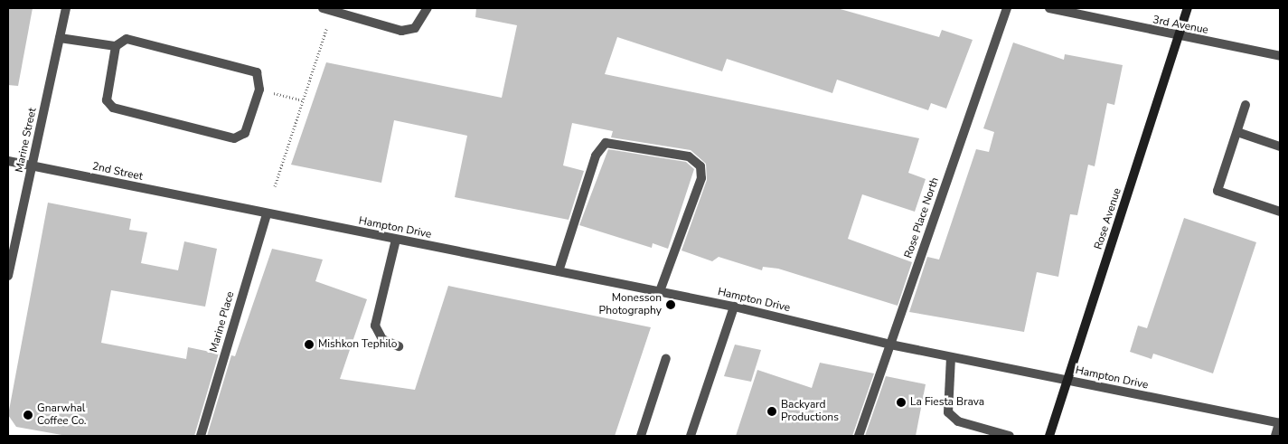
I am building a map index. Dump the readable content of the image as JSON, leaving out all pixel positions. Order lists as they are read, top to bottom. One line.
{"streets":{"street":["3rd Avenue","Marine Street","2nd Street","Rose Place North","Rose Avenue","Hampton Drive","Marine Place"]},"crossings":[["3rd Avenue","Rose Avenue"],["Marine Street","2nd Street"],["2nd Street","Hampton Drive"],["Rose Place North","Hampton Drive"],["Rose Avenue","Hampton Drive"],["Hampton Drive","Marine Place"]],"places":["Monesson Photography","Mishkon Tephilo","La Fiesta Brava","Backyard Productions","Gnarwhal Coffee Co."]}
